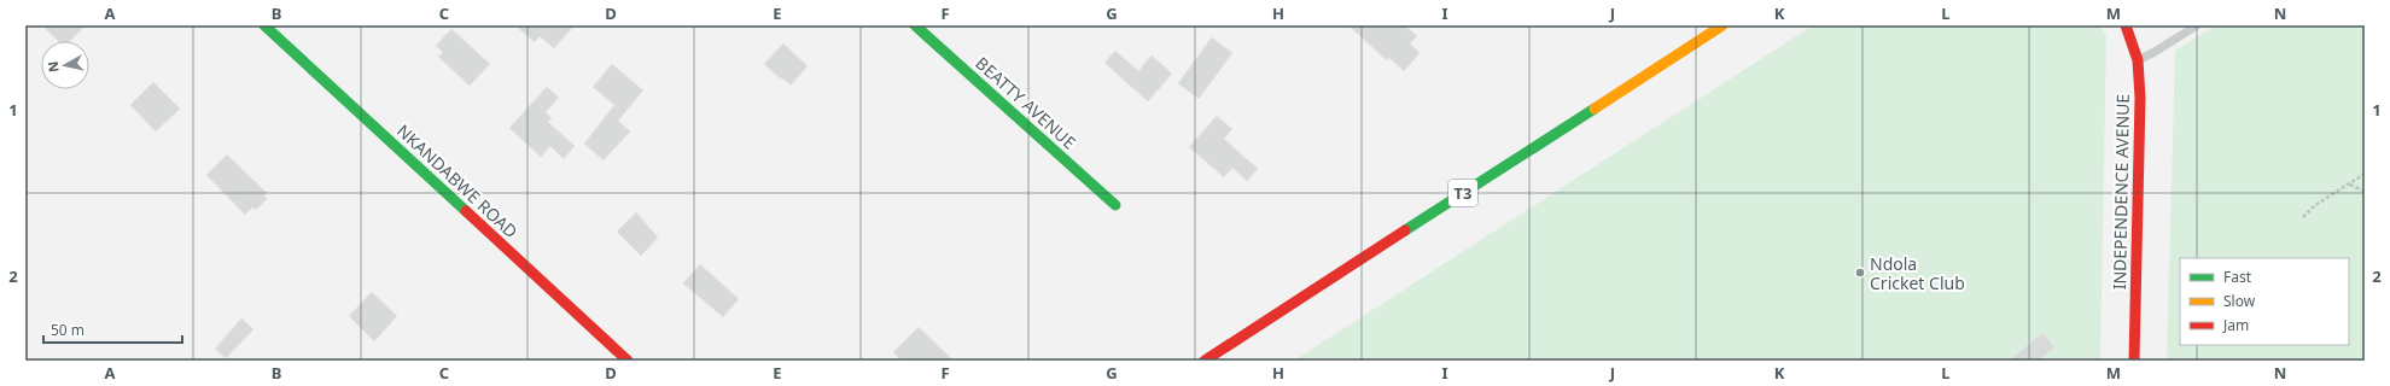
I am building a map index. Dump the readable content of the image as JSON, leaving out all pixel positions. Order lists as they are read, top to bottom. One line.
{"streets":{"main road":["BEATTY AVENUE","NKANDABWE ROAD","INDEPENDENCE AVENUE","T3"]},"places":["Ndola Cricket Club"],"legend":["Fast","Slow","Jam"],"scale_bar":"50 m","north":"left","grid":{"columns":["A","B","C","D","E","F","G","H","I","J","K","L","M","N"],"rows":["1","2"]}}
